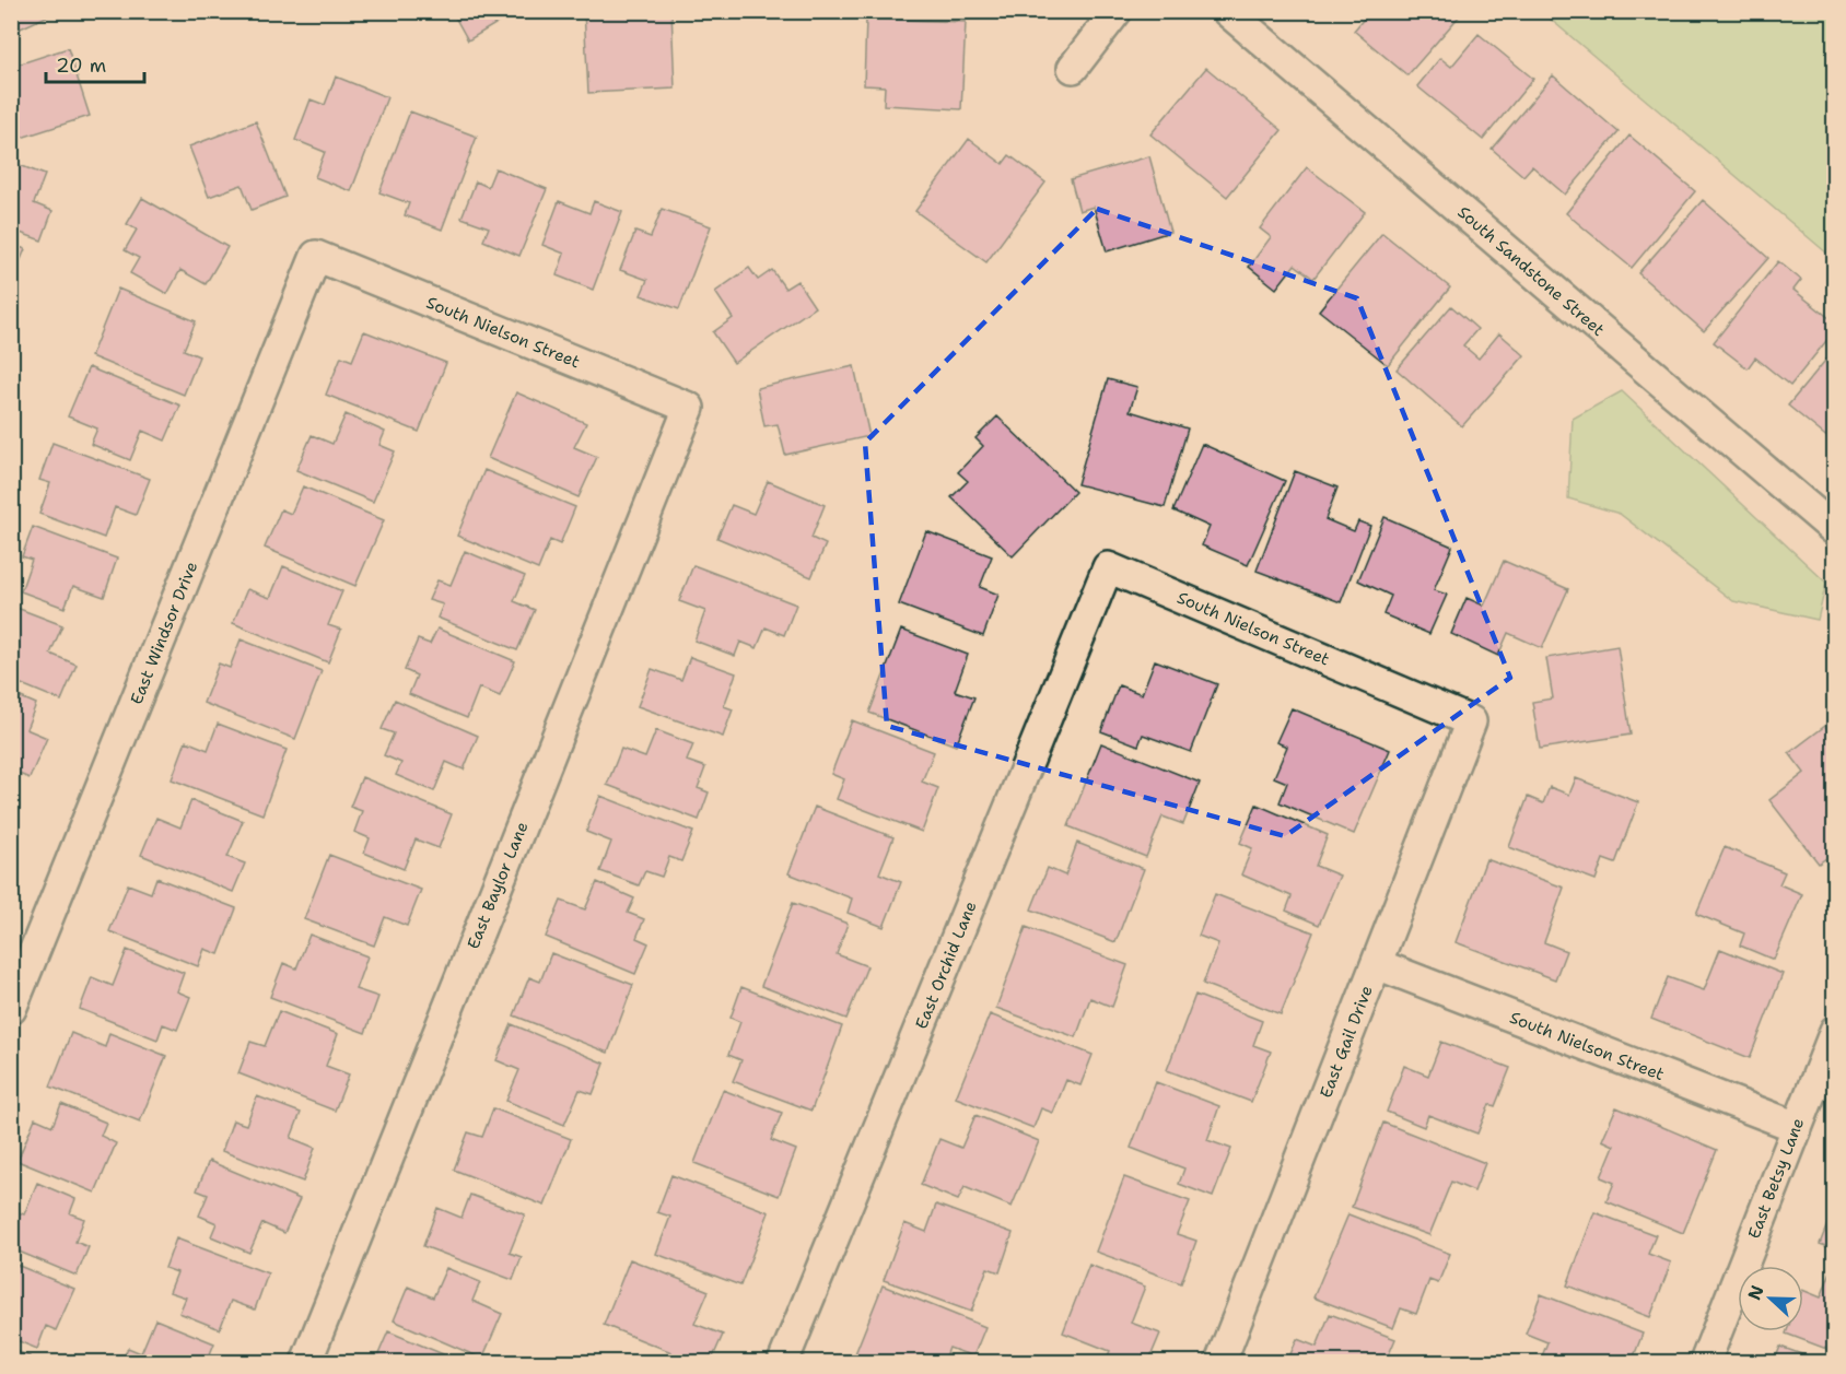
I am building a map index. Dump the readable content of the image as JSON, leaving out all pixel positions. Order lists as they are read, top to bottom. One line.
{"streets":{"street":["South Sandstone Street","South Nielson Street","East Windsor Drive","East Baylor Lane","East Orchid Lane","East Gail Drive","East Betsy Lane"]},"crossings":[["South Nielson Street","East Windsor Drive"],["South Nielson Street","East Baylor Lane"],["South Nielson Street","East Orchid Lane"],["South Nielson Street","East Gail Drive"],["South Nielson Street","East Betsy Lane"]],"scale_bar":"20 m","north":"left"}
